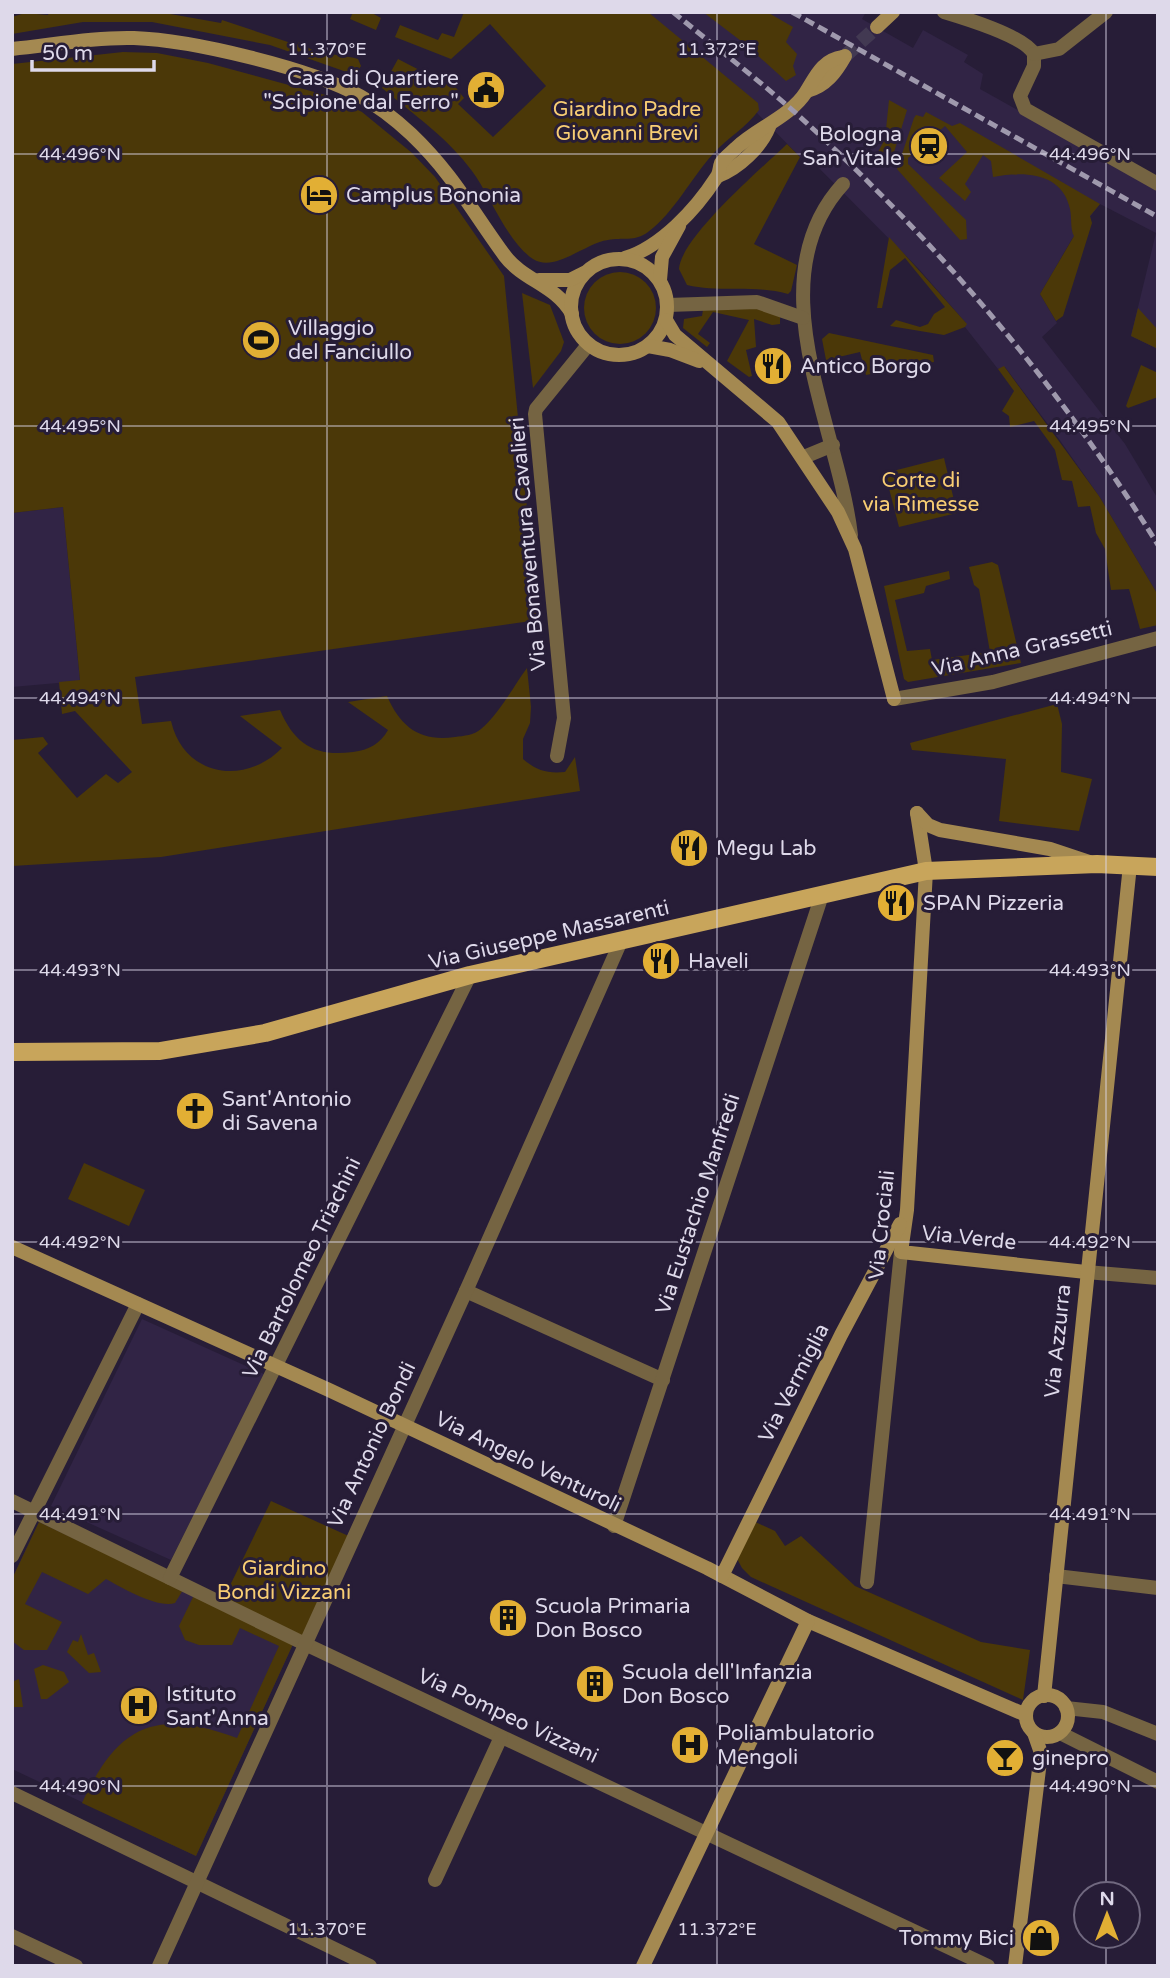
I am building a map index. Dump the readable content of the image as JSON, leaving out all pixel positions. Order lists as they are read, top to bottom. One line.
{"streets":{"main road":["Via Giuseppe Massarenti","Via Crociali","Via Verde","Via Azzurra","Via Vermiglia","Via Angelo Venturoli"],"street":["Via Bonaventura Cavalieri","Via Anna Grassetti","Via Eustachio Manfredi","Via Bartolomeo Triachini","Via Antonio Bondi","Via Pompeo Vizzani"]},"crossings":[["Via Giuseppe Massarenti","Via Eustachio Manfredi"],["Via Giuseppe Massarenti","Via Crociali"],["Via Giuseppe Massarenti","Via Bartolomeo Triachini"],["Via Giuseppe Massarenti","Via Azzurra"],["Via Giuseppe Massarenti","Via Antonio Bondi"],["Via Eustachio Manfredi","Via Angelo Venturoli"],["Via Crociali","Via Verde"],["Via Crociali","Via Vermiglia"],["Via Verde","Via Azzurra"],["Via Bartolomeo Triachini","Via Angelo Venturoli"],["Via Bartolomeo Triachini","Via Pompeo Vizzani"],["Via Azzurra","Via Angelo Venturoli"],["Via Vermiglia","Via Angelo Venturoli"],["Via Antonio Bondi","Via Angelo Venturoli"],["Via Antonio Bondi","Via Pompeo Vizzani"]],"parks":["Giardino Padre Giovanni Brevi","Corte di via Rimesse","Giardino Bondi Vizzani"],"places":{"public building":["Casa di Quartiere \"Scipione dal Ferro\""],"station":["Bologna San Vitale"],"hotel":["Camplus Bononia"],"sports":["Villaggio del Fanciullo"],"restaurant":["Antico Borgo","Megu Lab","SPAN Pizzeria","Haveli"],"church":["Sant'Antonio di Savena"],"building":["Scuola Primaria Don Bosco","Scuola dell'Infanzia Don Bosco"],"hospital":["Istituto Sant'Anna","Poliambulatorio Mengoli"],"bar":["ginepro"],"shop":["Tommy Bici"]},"scale_bar":"50 m","north":"top","coordinates":["11.370°E","11.372°E","44.496°N","44.495°N","44.494°N","44.493°N","44.492°N","44.491°N","44.490°N"]}
